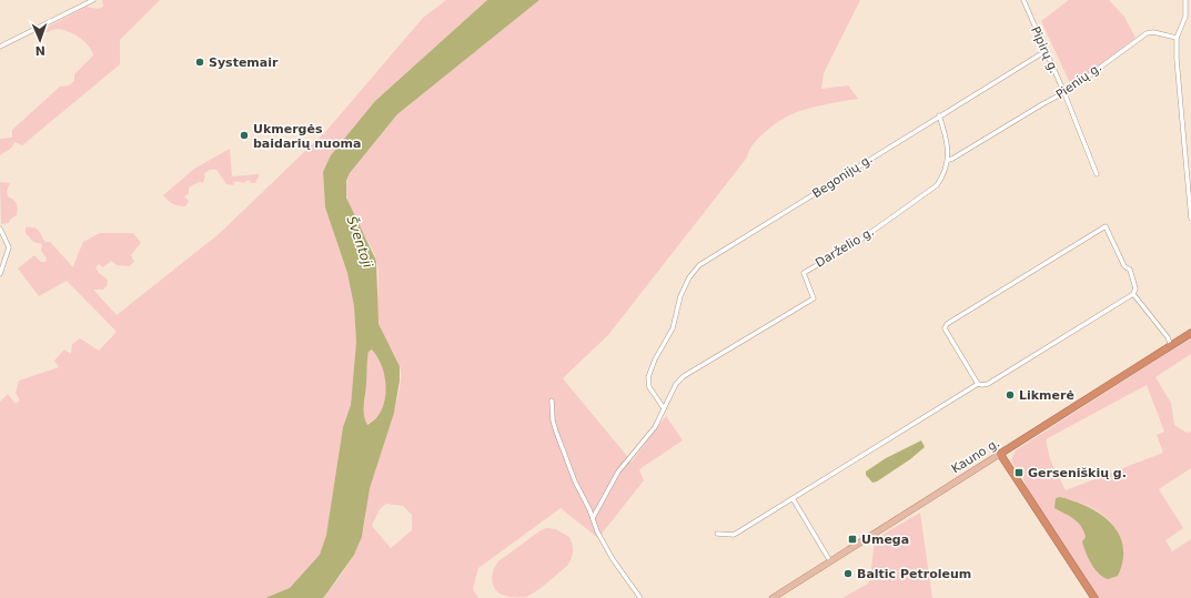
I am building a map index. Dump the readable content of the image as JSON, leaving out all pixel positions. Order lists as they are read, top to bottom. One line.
{"streets":{"highway":["Kauno g."],"street":["Pipirų g.","Pienių g.","Begonijų g.","Darželio g."]},"crossings":[["Pipirų g.","Pienių g."],["Pipirų g.","Begonijų g."],["Pienių g.","Darželio g."],["Begonijų g.","Darželio g."]],"water":["Šventoji"],"places":{"other":["Systemair","Ukmergės baidarių nuoma","Likmerė","Baltic Petroleum"],"transit":["Gerseniškių g.","Umega"]},"north":"bottom"}
